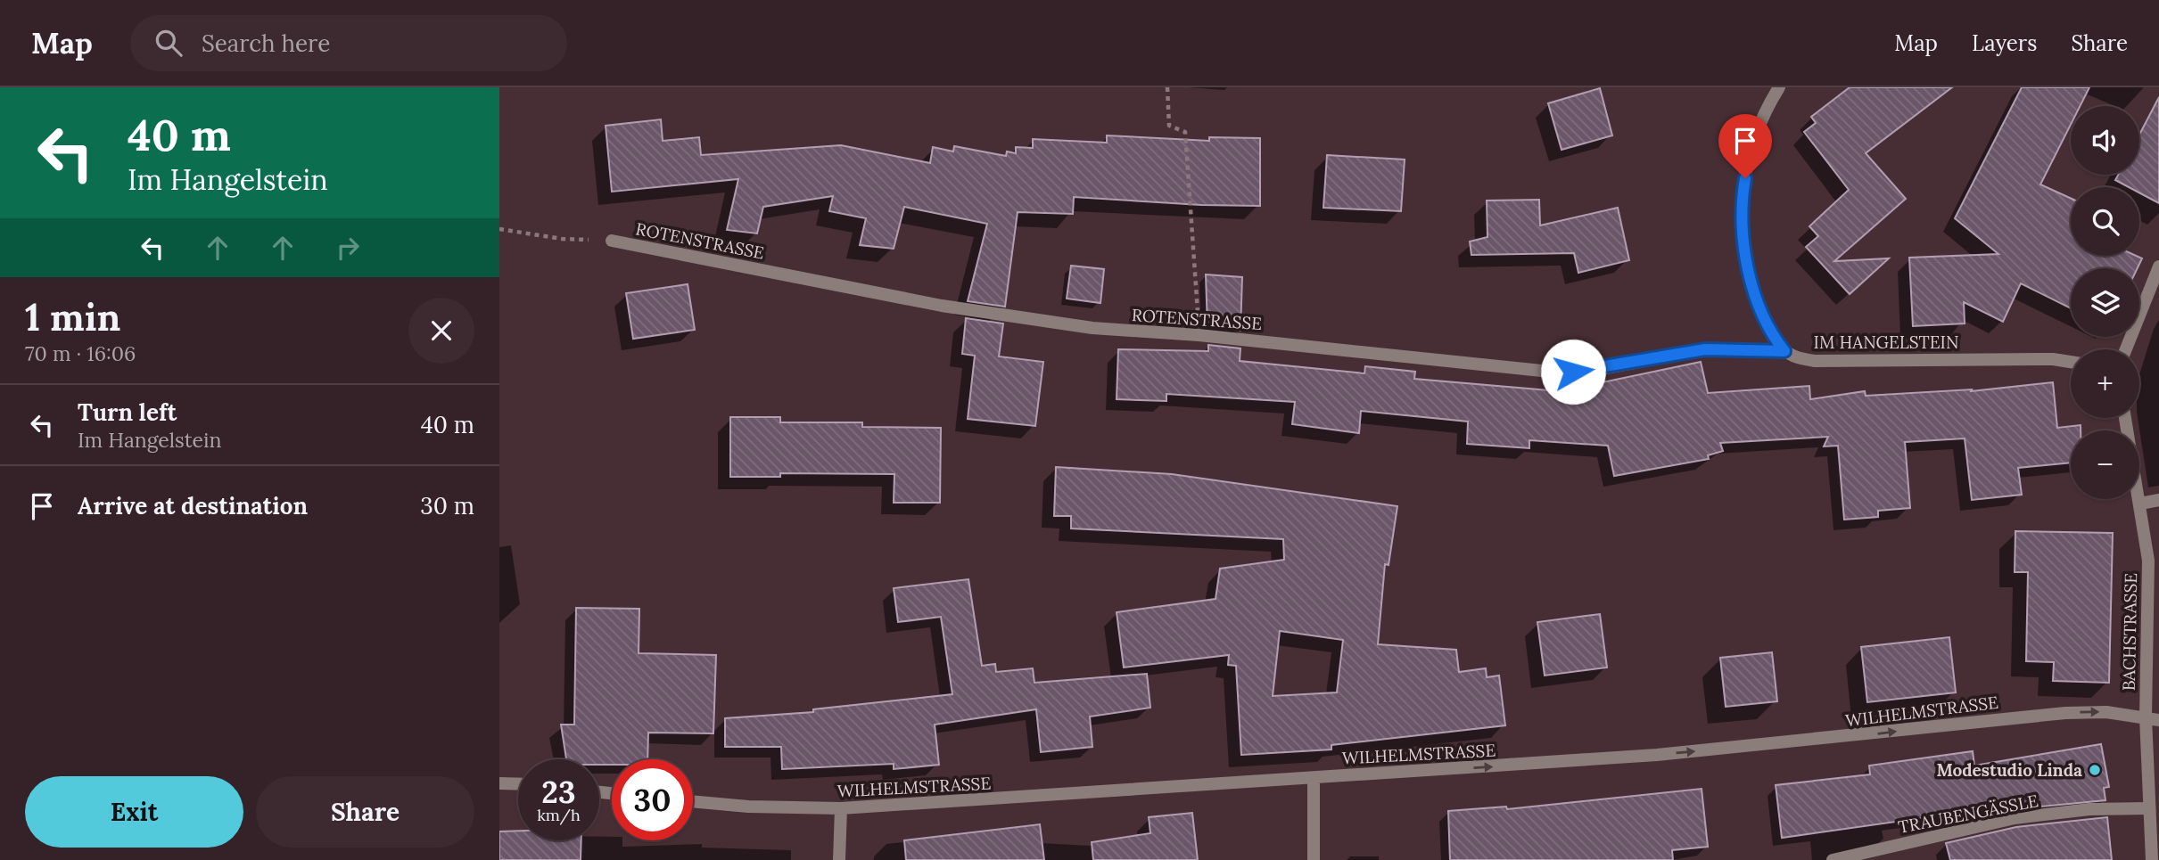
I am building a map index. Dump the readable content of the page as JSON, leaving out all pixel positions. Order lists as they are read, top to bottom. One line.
{"streets":{"street":["ROTENSTRASSE","IM HANGELSTEIN","BACHSTRASSE","WILHELMSTRASSE","TRAUBENGÄSSLE"]},"crossings":[["ROTENSTRASSE","IM HANGELSTEIN"],["BACHSTRASSE","WILHELMSTRASSE"],["BACHSTRASSE","TRAUBENGÄSSLE"]],"one_way":["WILHELMSTRASSE"],"places":["Modestudio Linda"],"page":{"header":"Map","search":"Search here","nav":["Map","Layers","Share"],"turn":["40 m","Im Hangelstein"],"map_buttons":["+","−"],"heading":["1 min","70 m · 16:06"],"list":[{"name":"Turn left","note":"Im Hangelstein","value":"40 m"},{"name":"Arrive at destination","value":"30 m"}],"speed":"23 km/h","limit":"30","buttons":["Exit","Share"]}}
